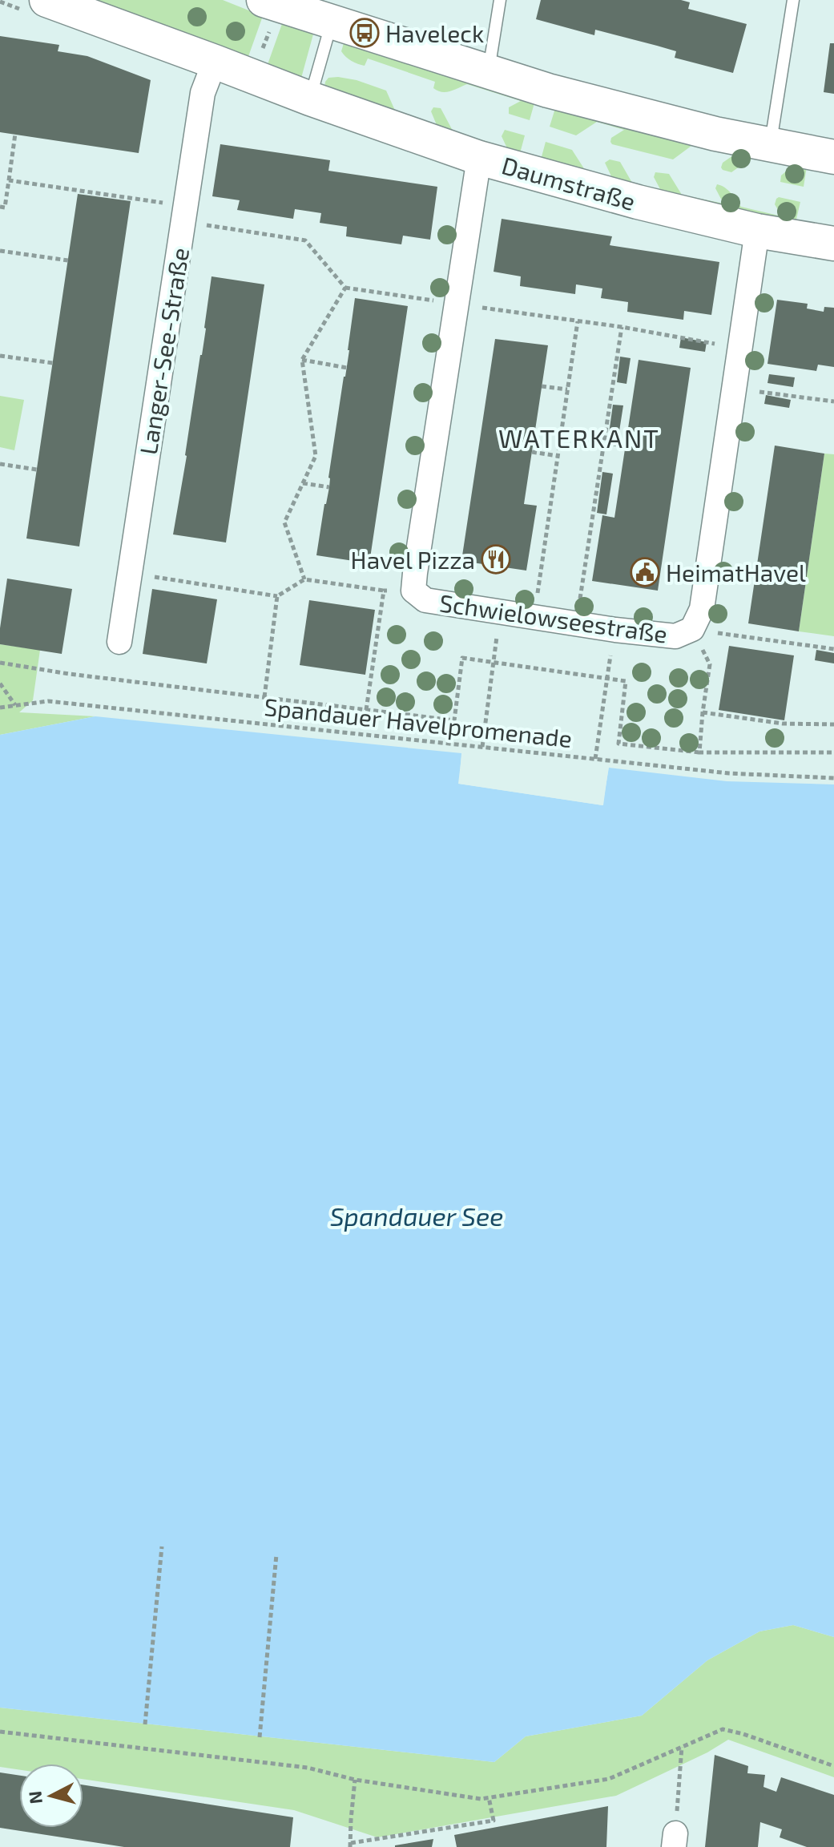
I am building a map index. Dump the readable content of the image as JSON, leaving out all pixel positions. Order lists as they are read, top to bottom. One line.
{"streets":{"main road":["Daumstraße"],"street":["Langer-See-Straße","Schwielowseestraße"],"path":["Spandauer Havelpromenade"]},"crossings":[["Daumstraße","Langer-See-Straße"],["Daumstraße","Schwielowseestraße"]],"districts":["WATERKANT"],"water":["Spandauer See"],"places":{"bus stop":["Haveleck"],"restaurant":["Havel Pizza"],"public building":["HeimatHavel"]},"north":"left"}
